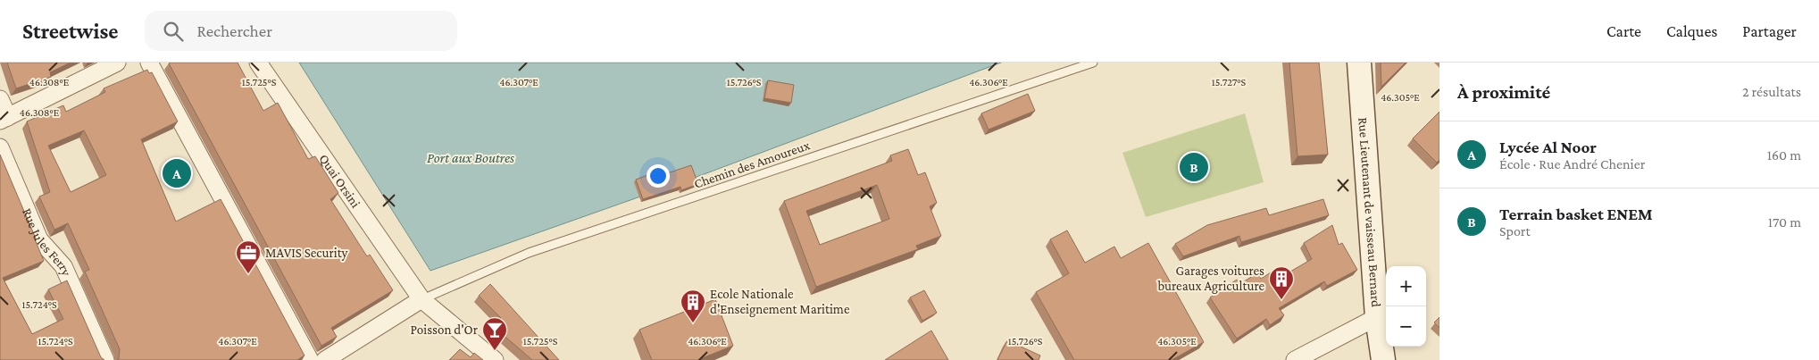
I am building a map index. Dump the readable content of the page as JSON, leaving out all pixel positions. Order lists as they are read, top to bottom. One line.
{"streets":{"street":["Quai Orsini","Rue Lieutenant de vaisseau Bernard","Rue Jules Ferry"],"lane":["Chemin des Amoureux"]},"crossings":[["Chemin des Amoureux","Quai Orsini"]],"water":["Port aux Boutres"],"places":{"office":["MAVIS Security"],"building":["Garages voitures bureaux Agriculture","Ecole Nationale d'Enseignement Maritime"],"bar":["Poisson d'Or"]},"page":{"header":"Streetwise","search":"Rechercher","nav":["Carte","Calques","Partager"],"heading":["À proximité","2 résultats"],"list":[{"mark":"A","name":"Lycée Al Noor","note":"École · Rue André Chenier","value":"160 m"},{"mark":"B","name":"Terrain basket ENEM","note":"Sport","value":"170 m"}],"pins":["B","A"],"map_buttons":["+","−"]},"coordinates":["46.308°E","15.725°S","46.307°E","15.726°S","46.306°E","15.727°S","46.305°E","15.724°S"]}
